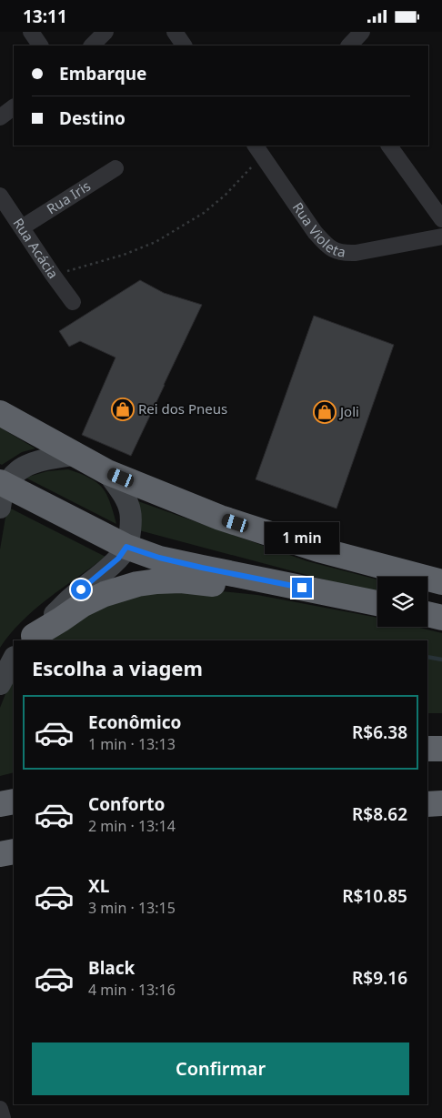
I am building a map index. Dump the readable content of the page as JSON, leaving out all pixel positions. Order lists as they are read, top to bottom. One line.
{"streets":{"street":["Rua Iris","Rua Violeta","Rua Acácia"]},"crossings":[["Rua Iris","Rua Acácia"]],"places":{"shop":["Rei dos Pneus","Joli"]},"page":{"status":"13:11","banner":["Embarque","Destino"],"bubble":"1 min","heading":"Escolha a viagem","list":[{"name":"Econômico","note":"1 min · 13:13","value":"R$6.38"},{"name":"Conforto","note":"2 min · 13:14","value":"R$8.62"},{"name":"XL","note":"3 min · 13:15","value":"R$10.85"},{"name":"Black","note":"4 min · 13:16","value":"R$9.16"}],"buttons":"Confirmar"}}
